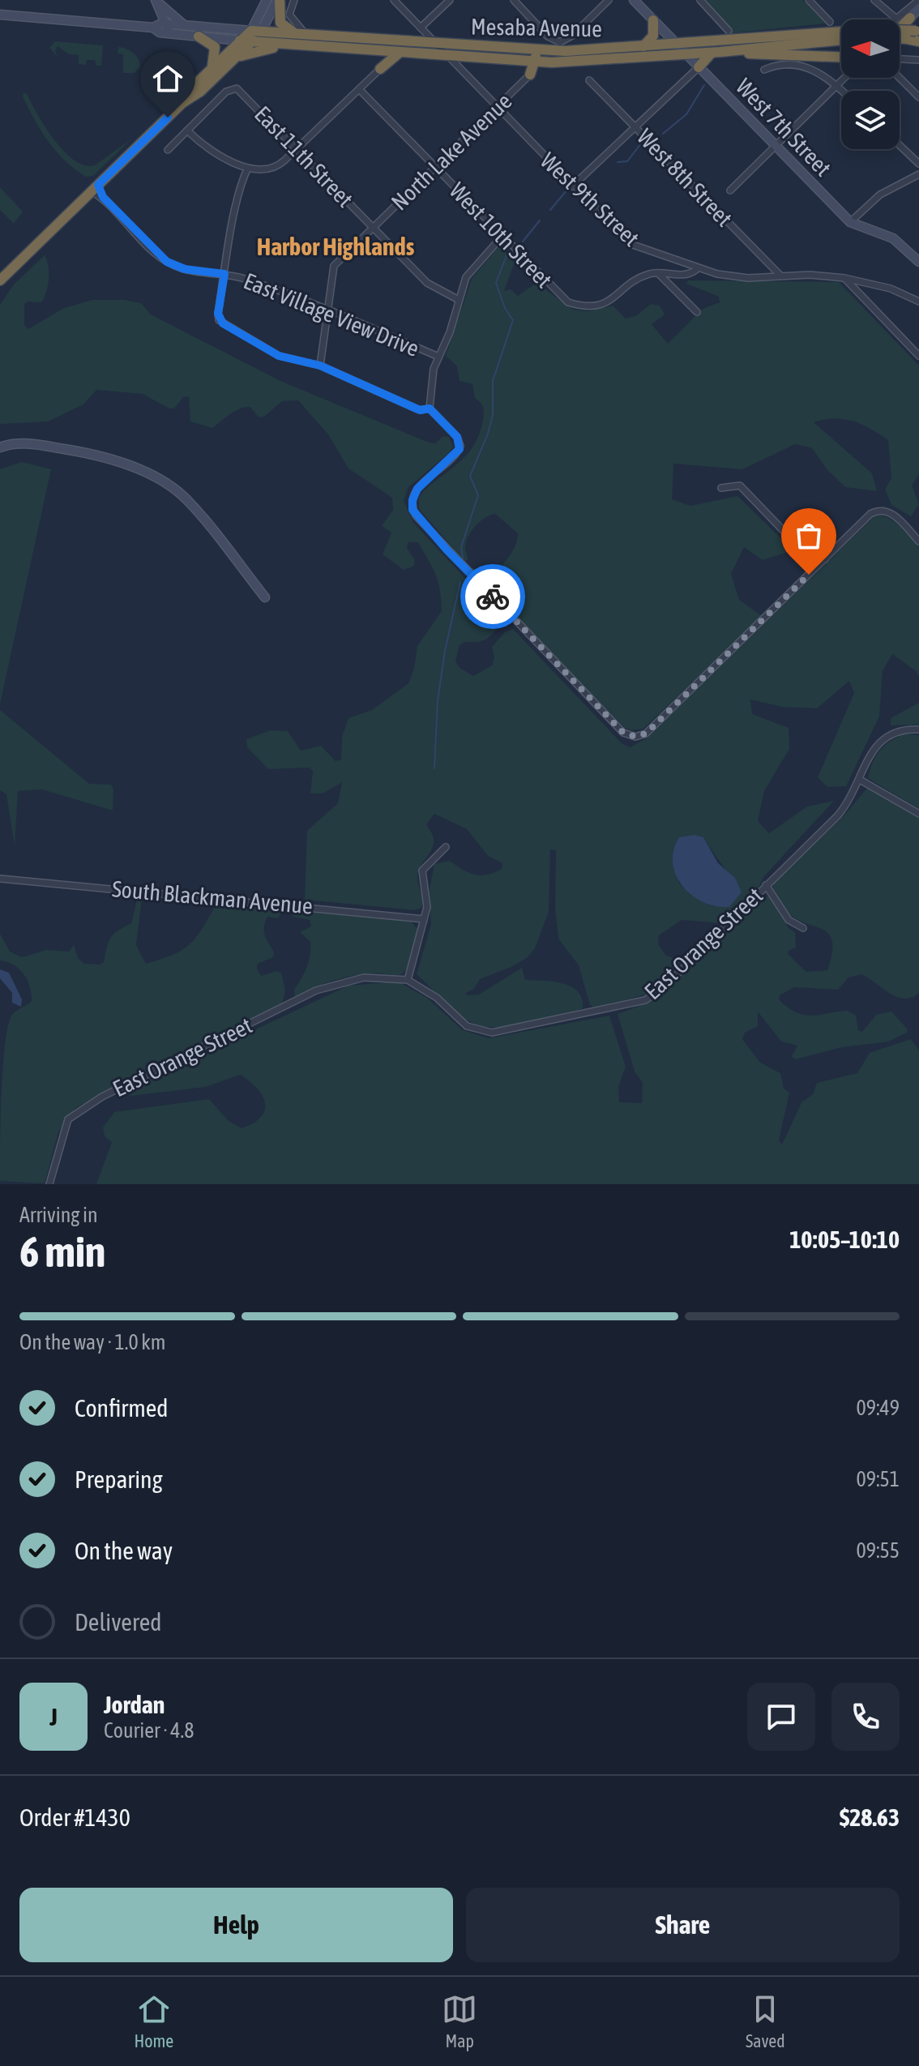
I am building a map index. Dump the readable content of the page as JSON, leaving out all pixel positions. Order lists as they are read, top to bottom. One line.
{"streets":{"highway":["Mesaba Avenue"],"street":["West 7th Street","North Lake Avenue","East 11th Street","West 8th Street","West 9th Street","West 10th Street","East Village View Drive","South Blackman Avenue","East Orange Street"]},"crossings":[["Mesaba Avenue","West 7th Street"],["Mesaba Avenue","West 9th Street"],["North Lake Avenue","East 11th Street"],["North Lake Avenue","West 9th Street"],["North Lake Avenue","West 10th Street"],["North Lake Avenue","East Village View Drive"]],"districts":["Harbor Highlands"],"north":"left","page":{"heading":["6 min","Arriving in","10:05–10:10"],"panel":["Jordan","Courier · 4.8","Order #1430","$28.63"],"bar":"On the way · 1.0 km","list":[["Confirmed","09:49"],["Preparing","09:51"],["On the way","09:55"],"Delivered"],"round":"J","buttons":["Help","Share"],"tabs":["Home","Map","Saved"]}}
